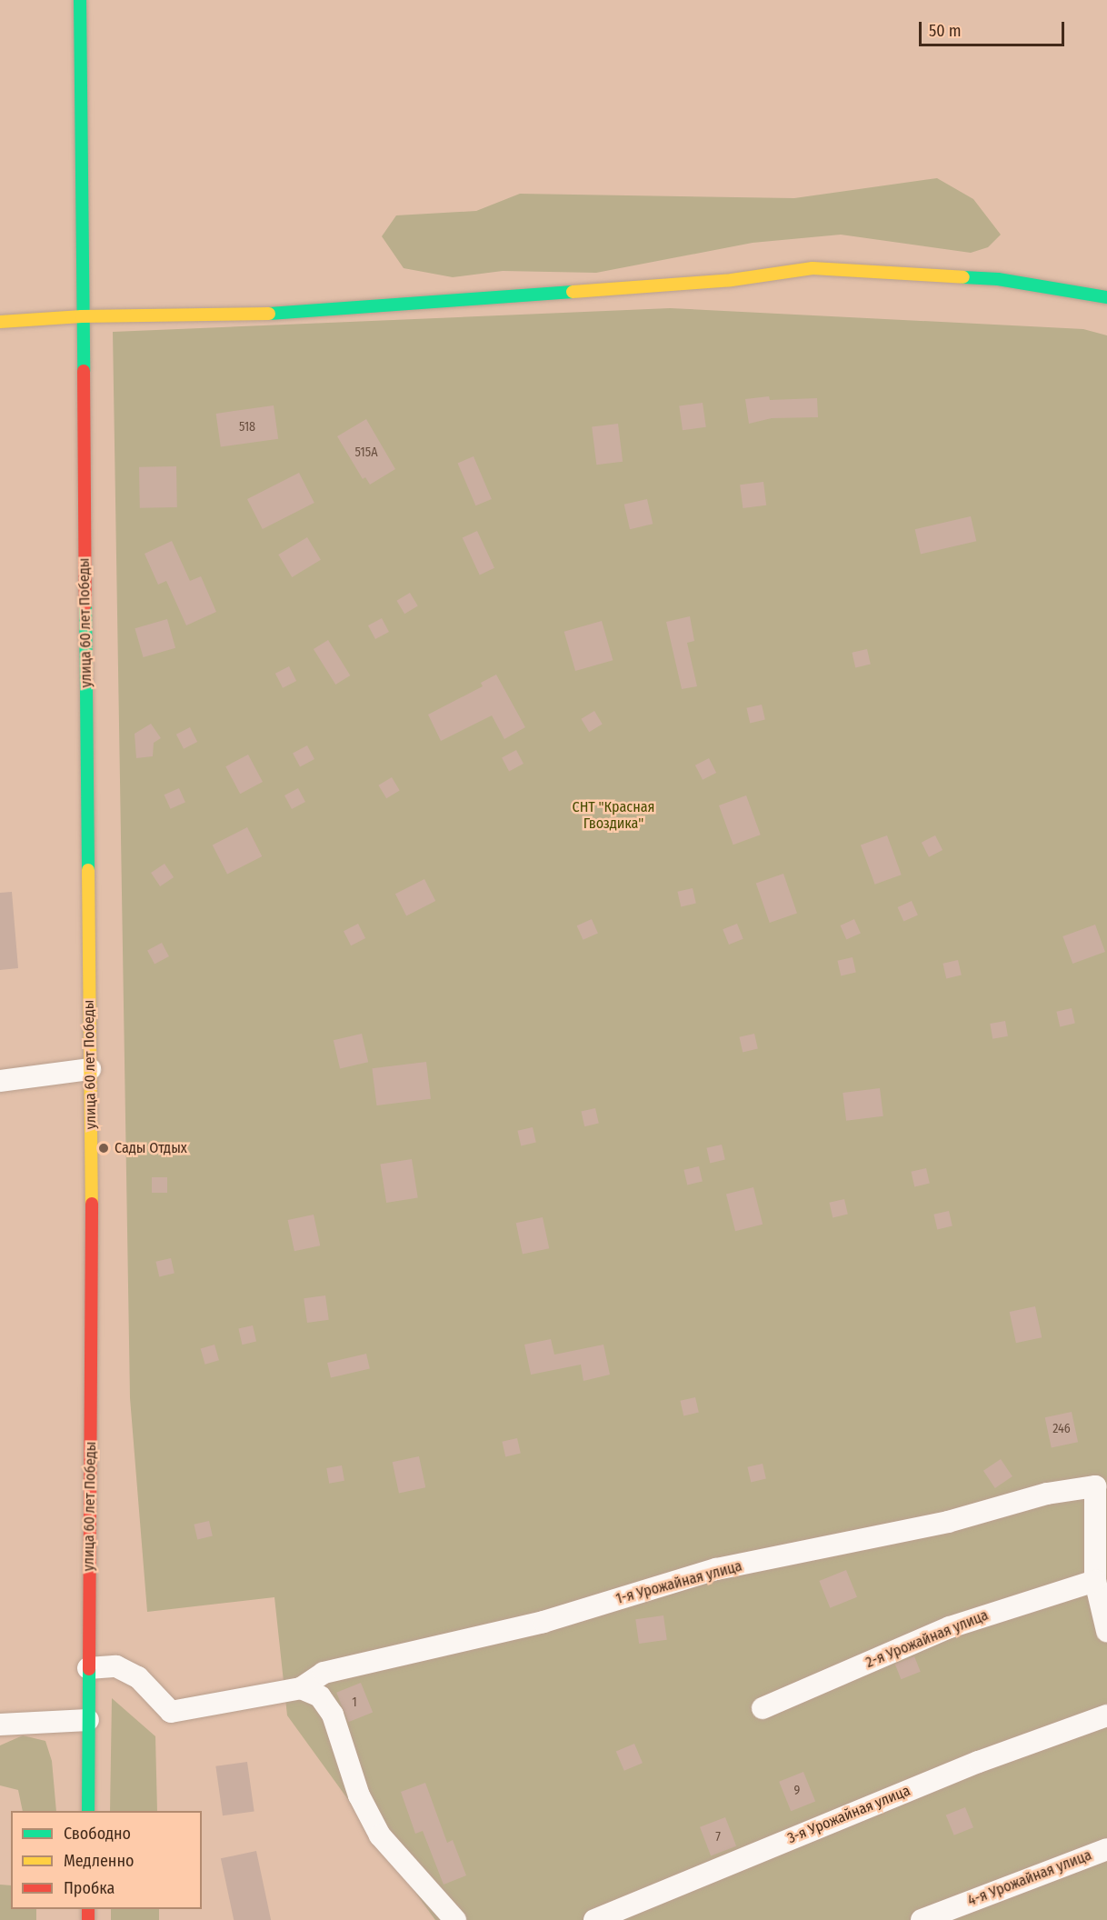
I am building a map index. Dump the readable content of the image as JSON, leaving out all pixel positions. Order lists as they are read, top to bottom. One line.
{"streets":{"street":["улица 60 лет Победы","1-я Урожайная улица","2-я Урожайная улица","3-я Урожайная улица","4-я Урожайная улица"]},"crossings":[["1-я Урожайная улица","2-я Урожайная улица"]],"parks":["СНТ \"Красная Гвоздика\""],"places":["Сады Отдых"],"house_numbers":["518","515А","246","1","9","7"],"legend":["Свободно","Медленно","Пробка"],"scale_bar":"50 m"}
